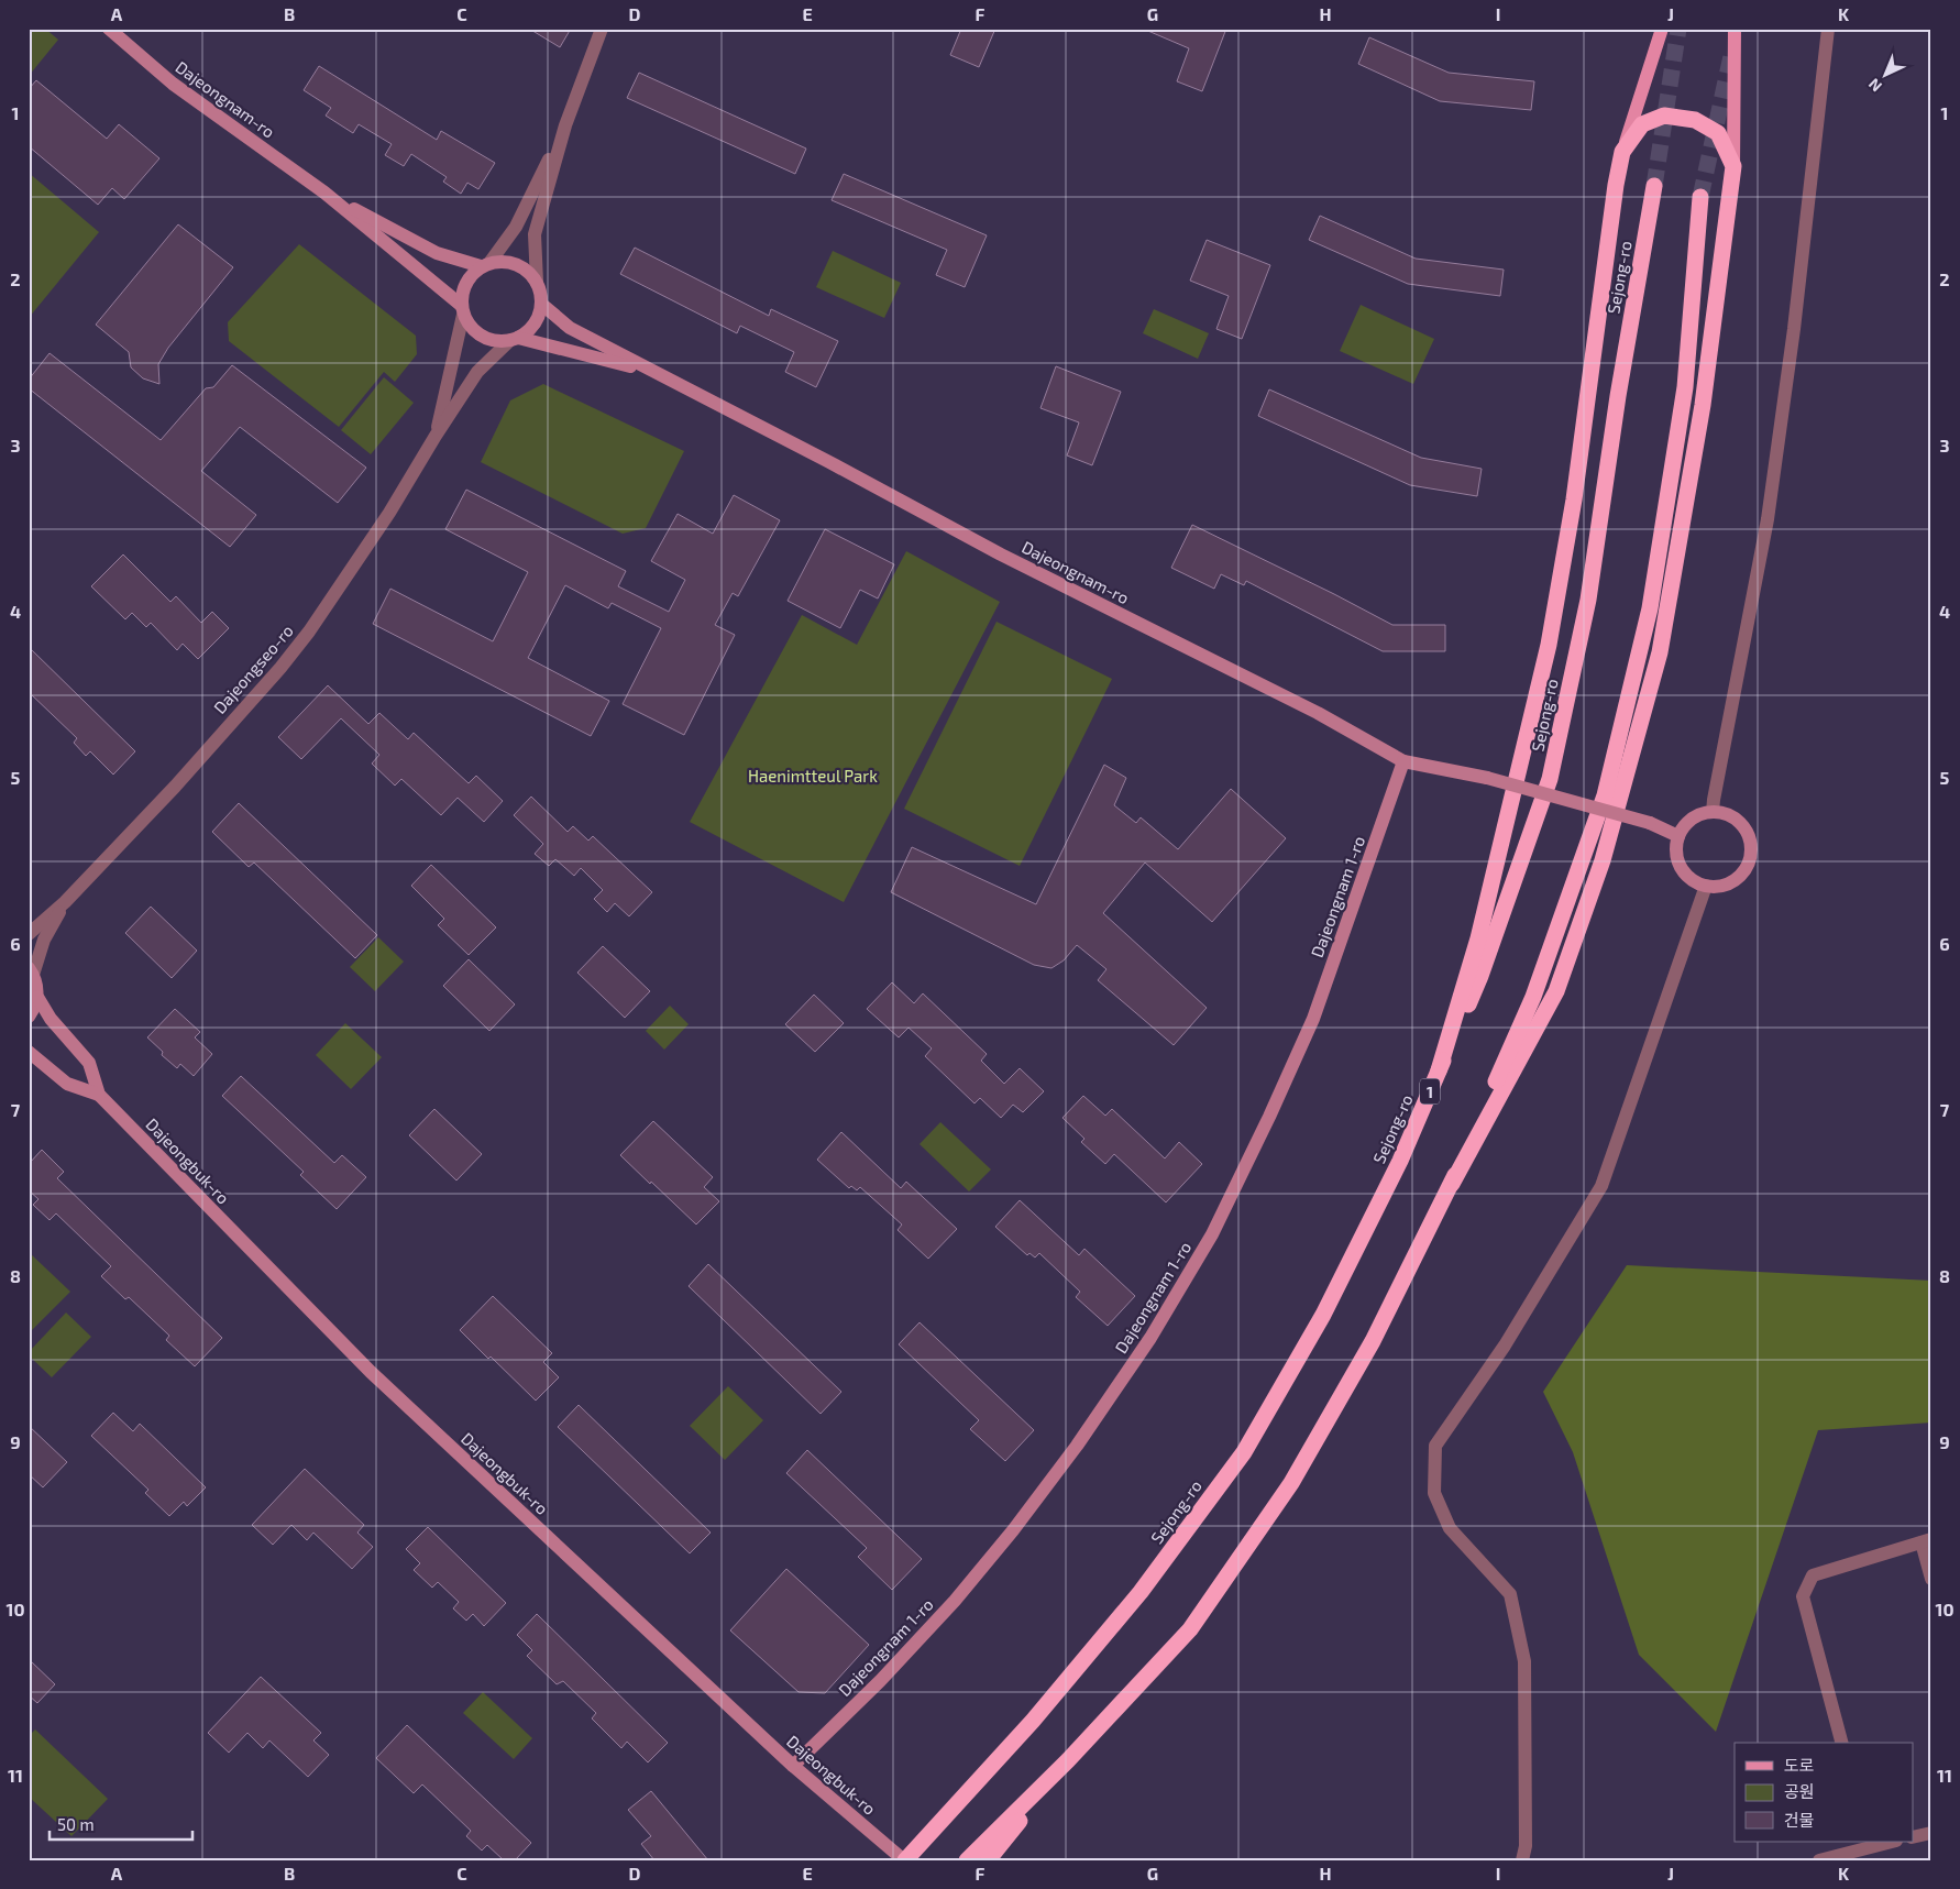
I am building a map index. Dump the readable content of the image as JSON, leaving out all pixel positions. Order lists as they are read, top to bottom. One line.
{"streets":{"highway":["Sejong-ro","1"],"street":["Dajeongnam-ro","Dajeongseo-ro","Dajeongnam 1-ro","Dajeongbuk-ro"]},"crossings":[["Dajeongnam-ro","Dajeongnam 1-ro"],["Sejong-ro","Dajeongbuk-ro"],["Dajeongnam 1-ro","Dajeongbuk-ro"]],"parks":["Haenimtteul Park"],"legend":["도로","공원","건물"],"scale_bar":"50 m","north":"bottom left","grid":{"columns":["A","B","C","D","E","F","G","H","I","J","K"],"rows":["1","2","3","4","5","6","7","8","9","10","11"]}}
